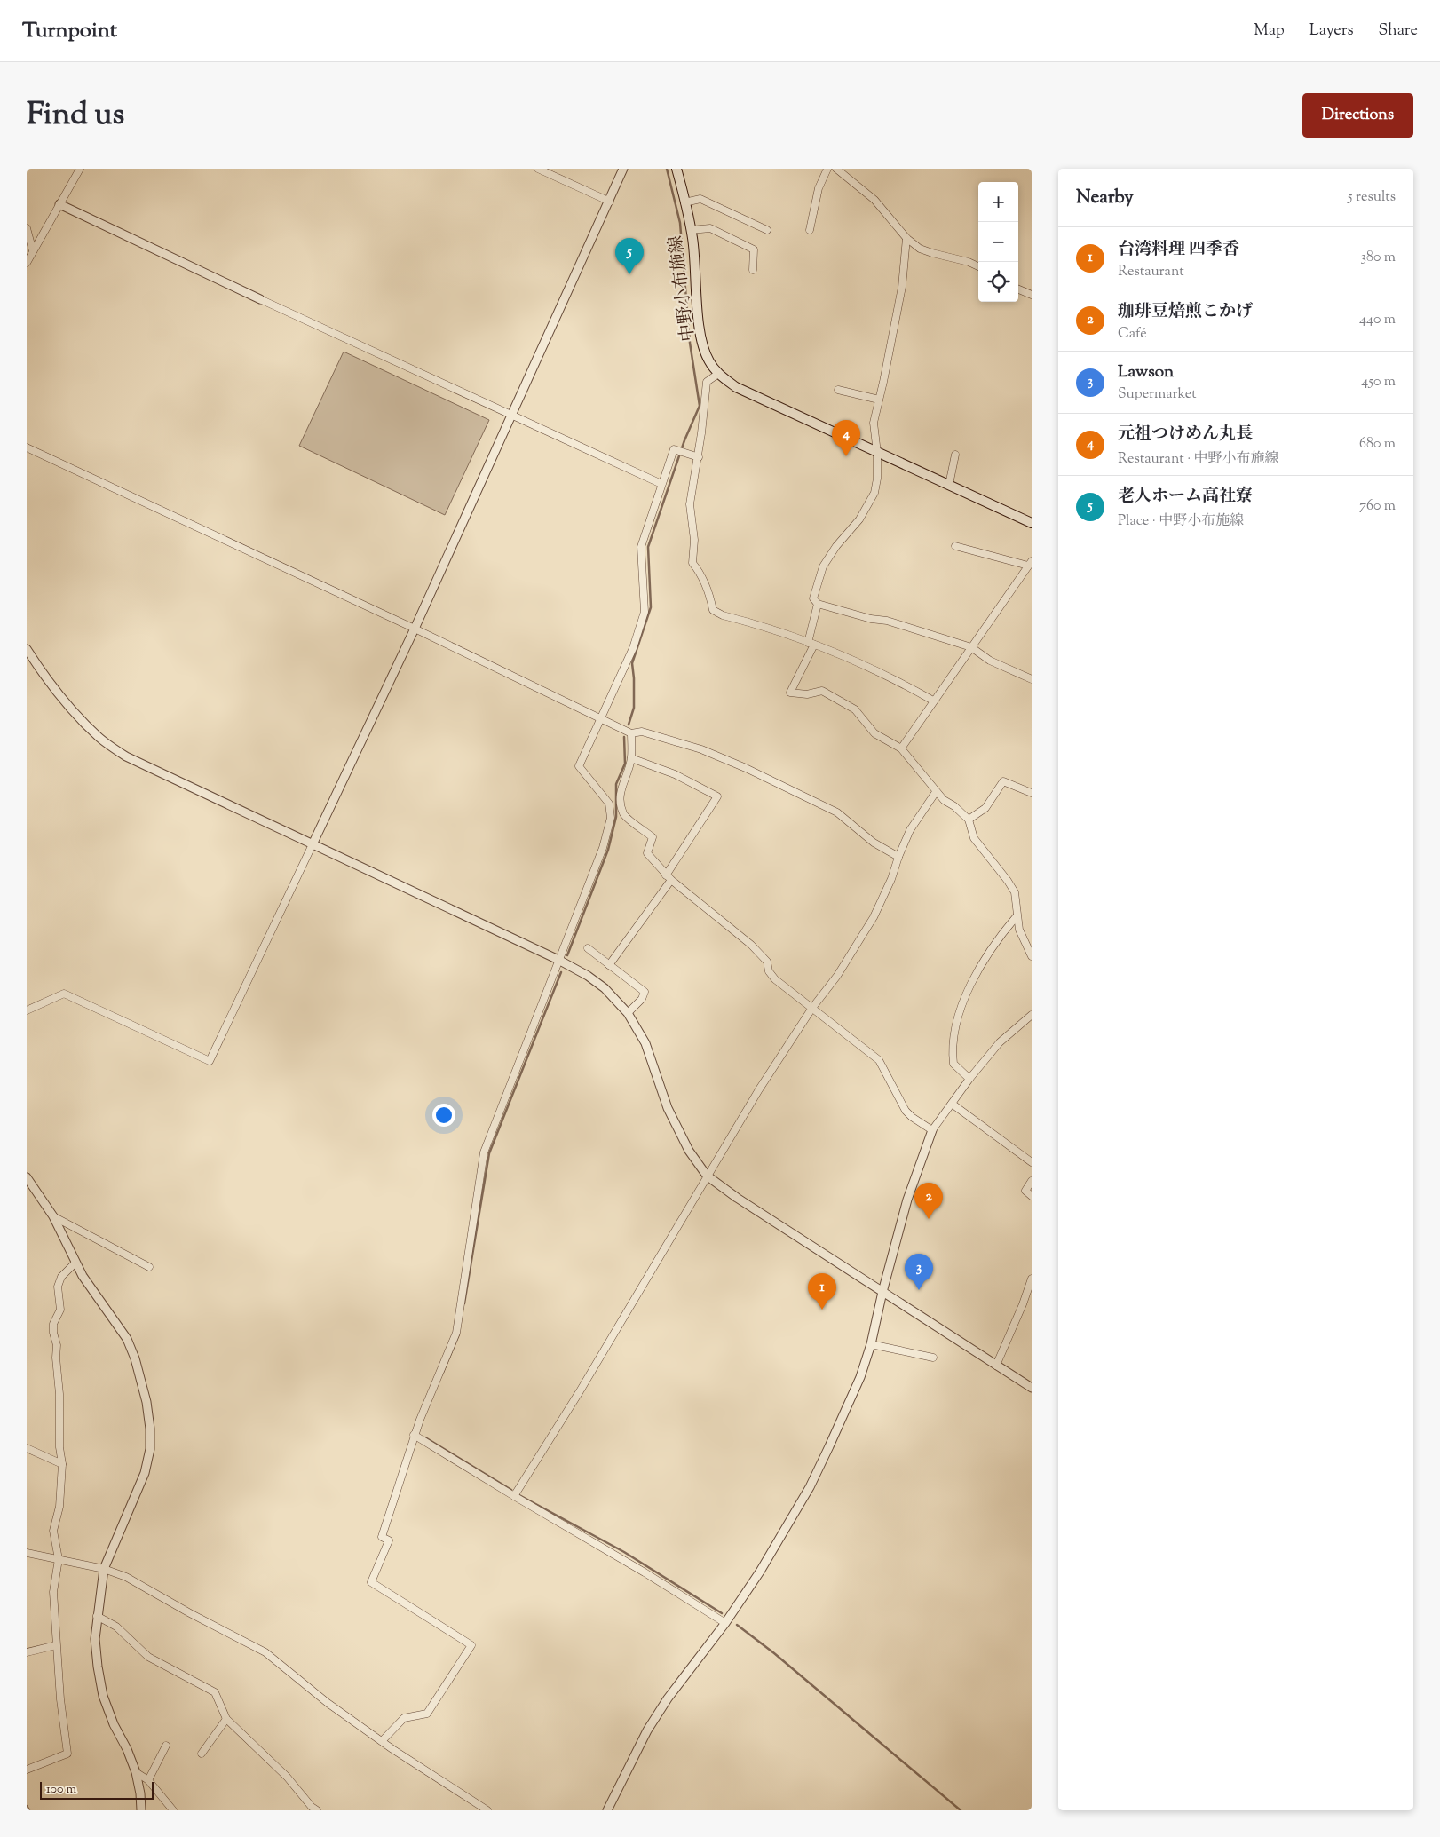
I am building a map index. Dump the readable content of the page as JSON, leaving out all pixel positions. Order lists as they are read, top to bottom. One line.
{"streets":{"main road":["中野小布施線"]},"scale_bar":"100 m","page":{"header":"Turnpoint","nav":["Map","Layers","Share"],"title":"Find us","buttons":"Directions","heading":["Nearby","5 results"],"map_buttons":["+","−"],"list":[{"mark":"1","name":"台湾料理 四季香","note":"Restaurant","value":"380 m"},{"mark":"2","name":"珈琲豆焙煎こかげ","note":"Café","value":"440 m"},{"mark":"3","name":"Lawson","note":"Supermarket","value":"450 m"},{"mark":"4","name":"元祖つけめん丸長","note":"Restaurant · 中野小布施線","value":"680 m"},{"mark":"5","name":"老人ホーム高社寮","note":"Place · 中野小布施線","value":"760 m"}],"pins":["5","4","2","3","1"],"scale":"100 m"}}
